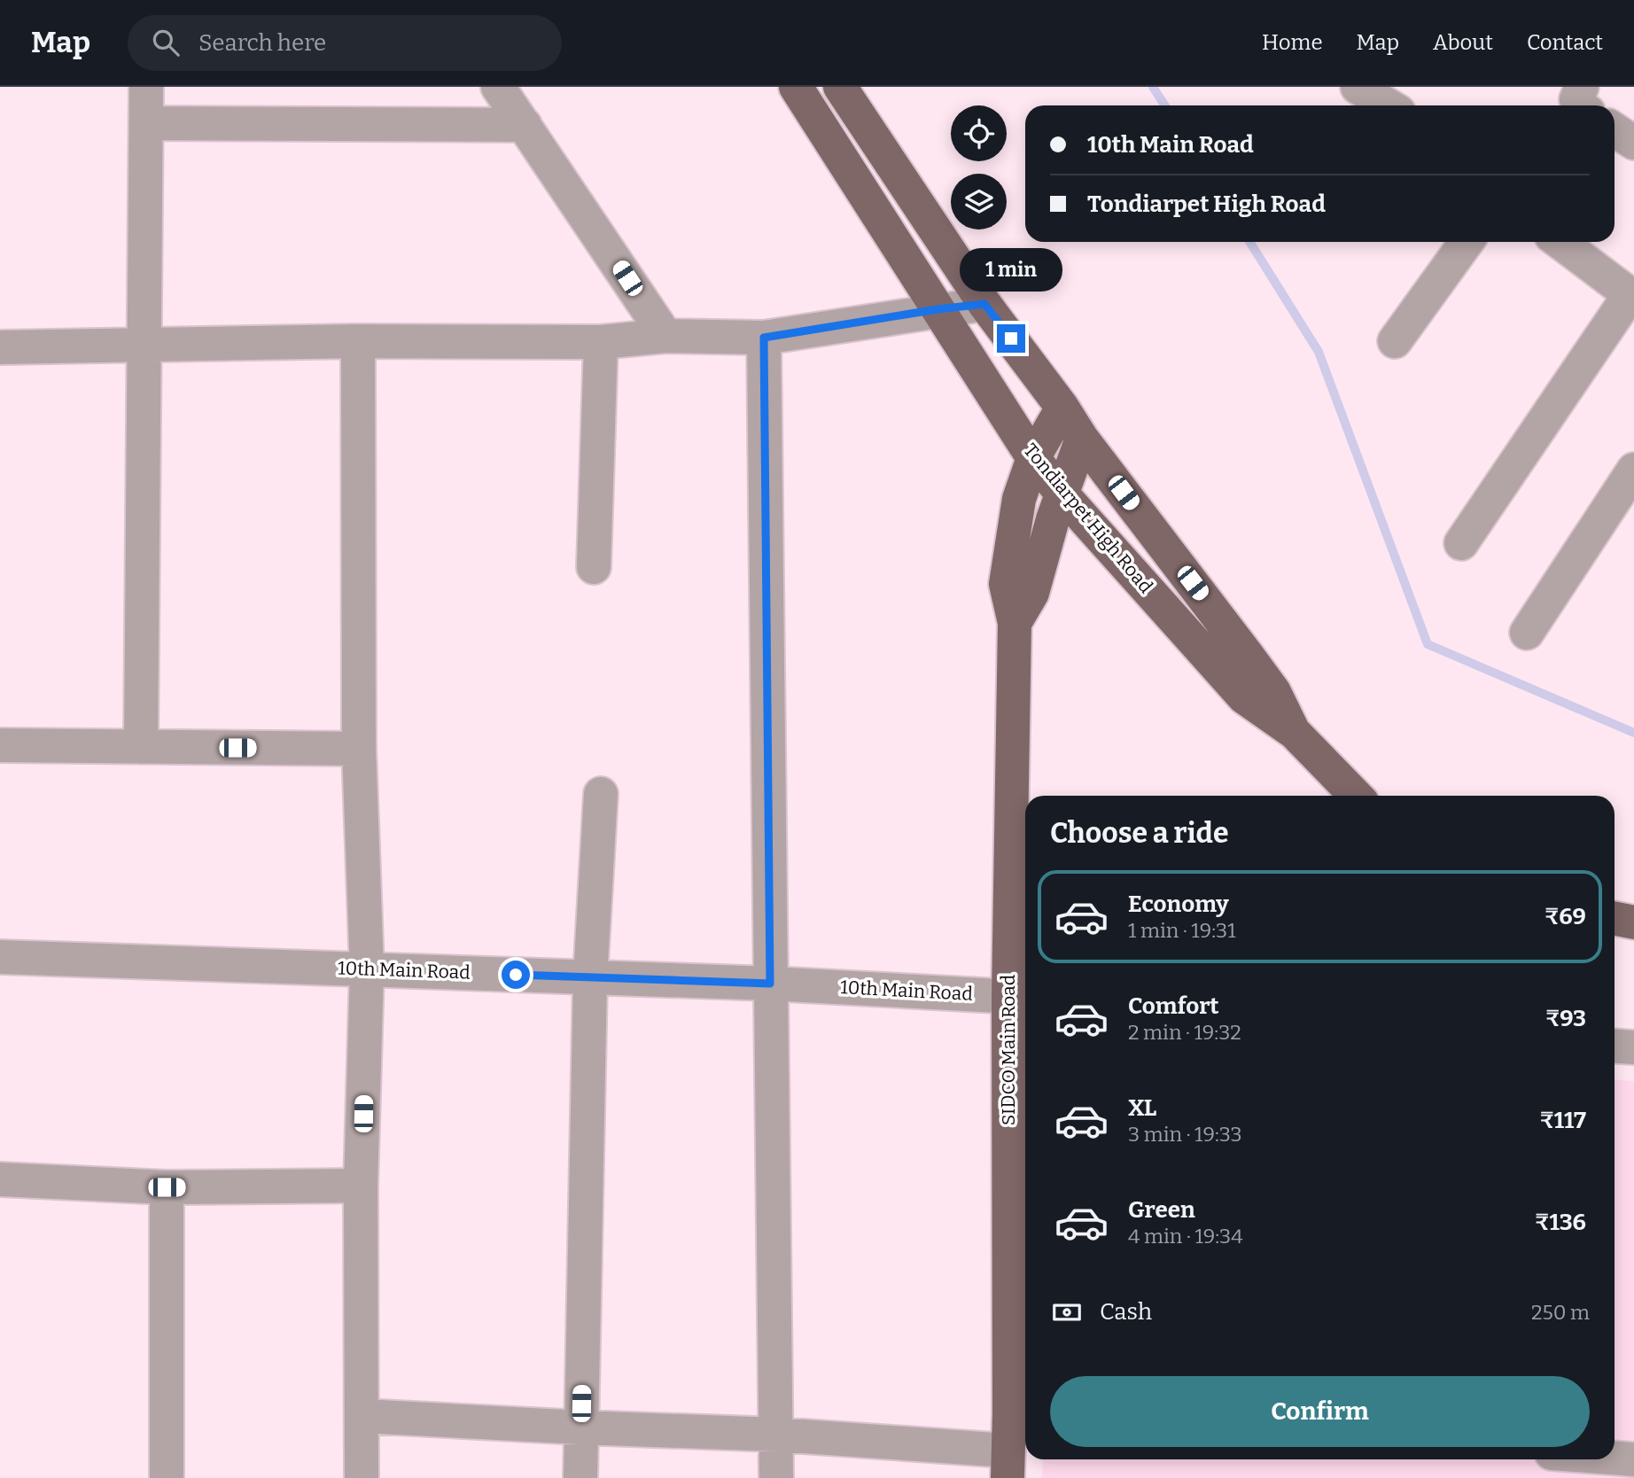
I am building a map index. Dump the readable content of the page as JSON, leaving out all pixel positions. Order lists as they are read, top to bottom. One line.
{"streets":{"main road":["Tondiarpet High Road","SIDCO Main Road"],"street":["10th Main Road"]},"crossings":[["Tondiarpet High Road","SIDCO Main Road"],["10th Main Road","SIDCO Main Road"]],"page":{"header":"Map","search":"Search here","nav":["Home","Map","About","Contact"],"banner":["10th Main Road","Tondiarpet High Road"],"bubble":"1 min","heading":"Choose a ride","list":[{"name":"Economy","note":"1 min · 19:31","value":"₹69"},{"name":"Comfort","note":"2 min · 19:32","value":"₹93"},{"name":"XL","note":"3 min · 19:33","value":"₹117"},{"name":"Green","note":"4 min · 19:34","value":"₹136"}],"pay":["Cash","250 m"],"buttons":"Confirm"}}
